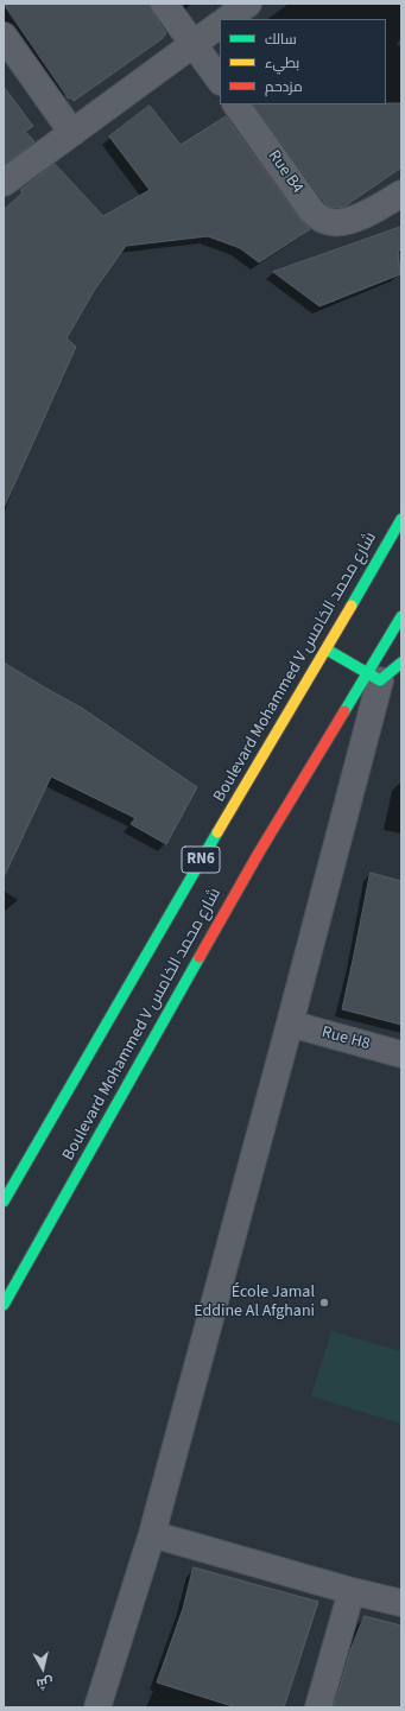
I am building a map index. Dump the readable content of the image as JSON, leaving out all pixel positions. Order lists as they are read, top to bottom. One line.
{"streets":{"main road":["Boulevard Mohammed V شارع محمد الخامس","RN6"],"street":["Rue B4","Rue H8"]},"places":["École Jamal Eddine Al Afghani"],"legend":["سالك","بطيء","مزدحم"],"north":"bottom"}
